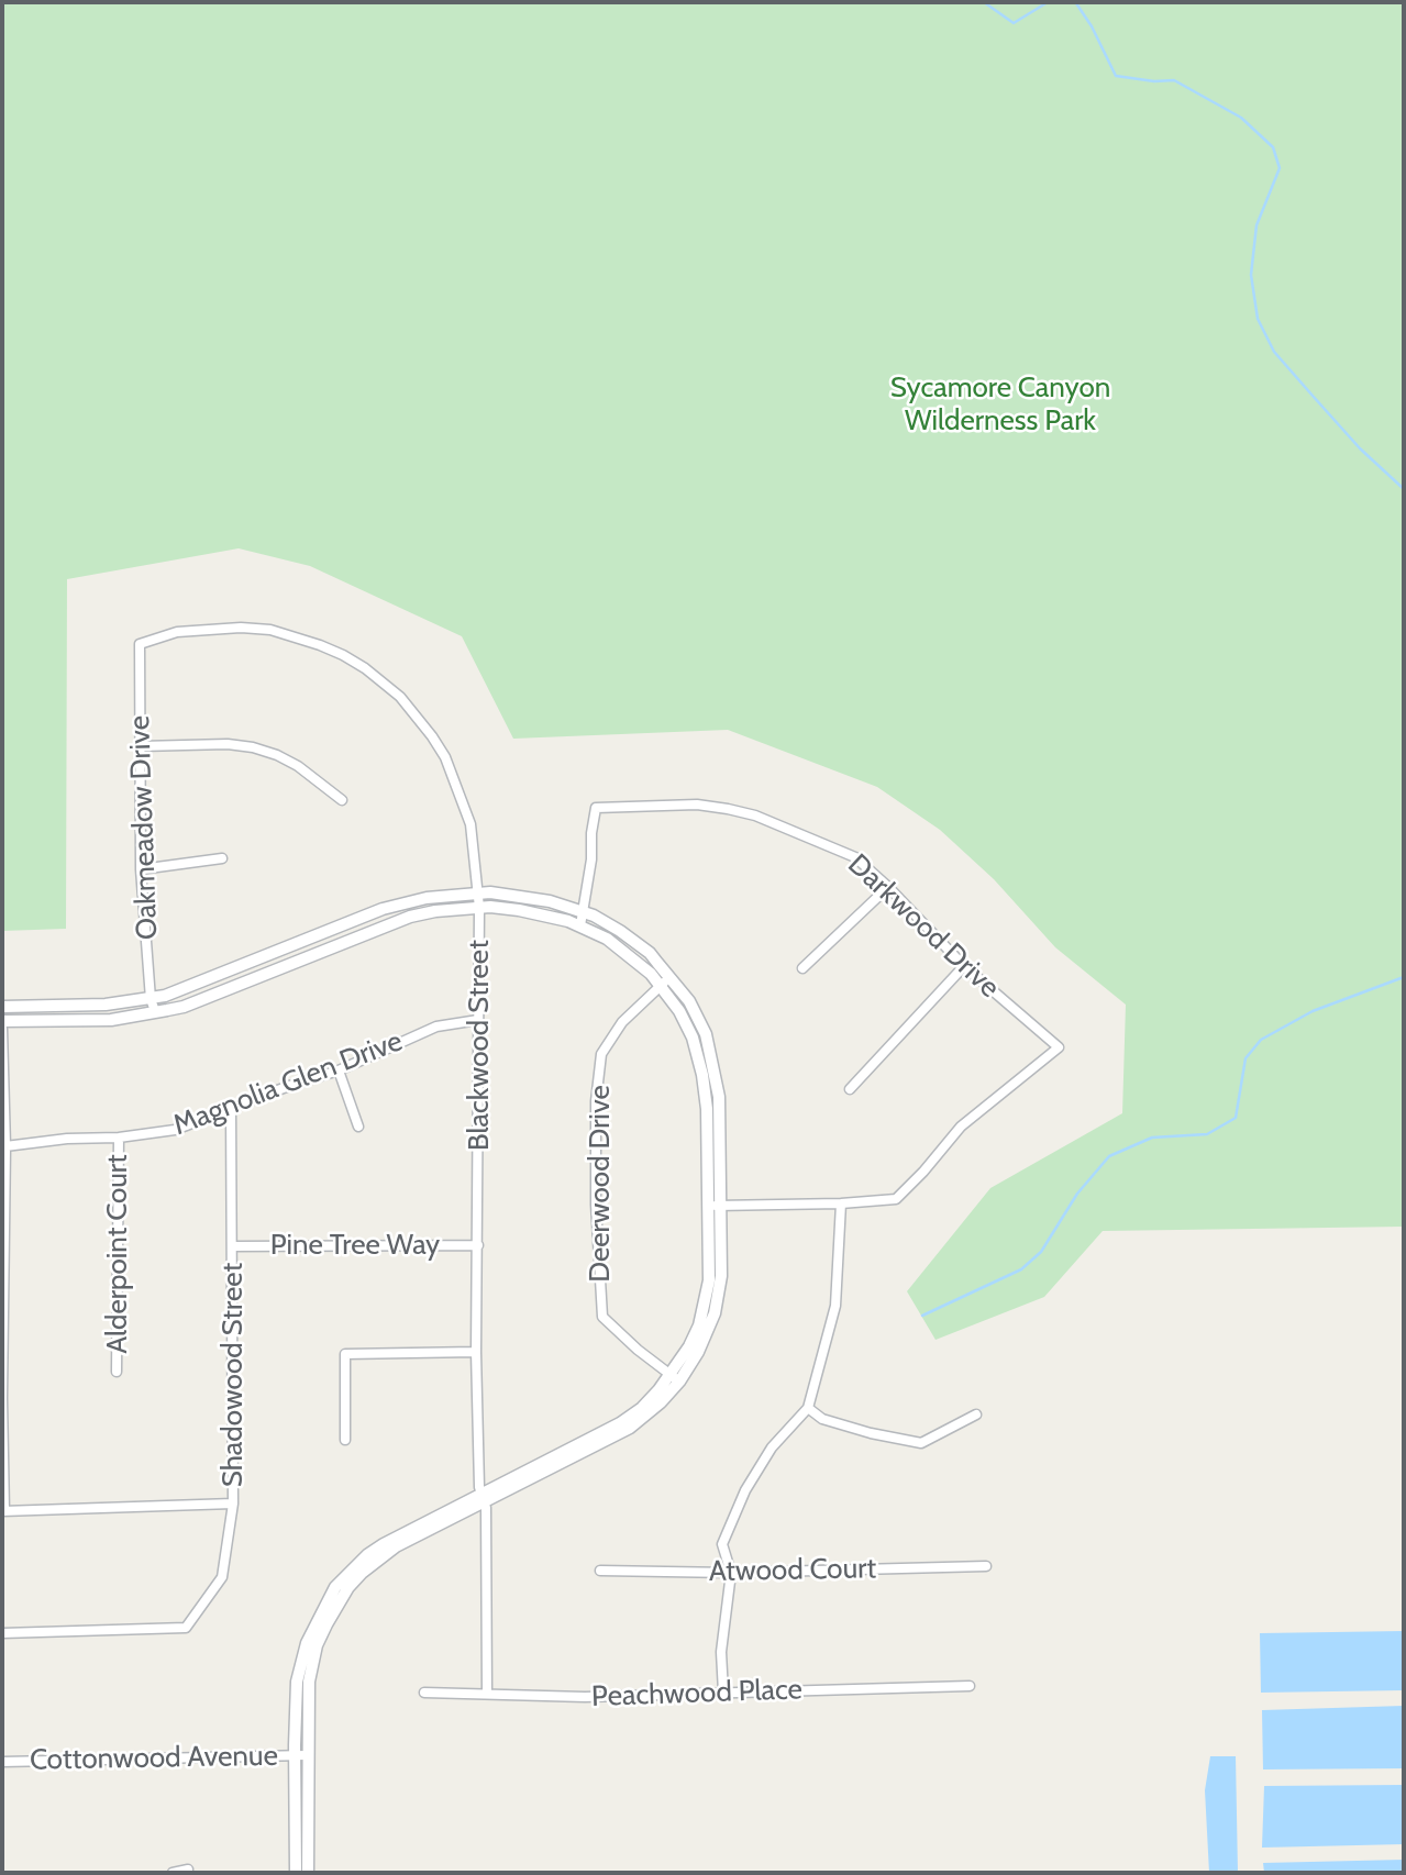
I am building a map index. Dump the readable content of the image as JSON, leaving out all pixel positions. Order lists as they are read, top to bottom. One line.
{"streets":{"street":["Oakmeadow Drive","Darkwood Drive","Blackwood Street","Magnolia Glen Drive","Deerwood Drive","Pine Tree Way","Alderpoint Court","Shadowood Street","Atwood Court","Peachwood Place","Cottonwood Avenue"]},"crossings":[["Oakmeadow Drive","Blackwood Street"],["Blackwood Street","Magnolia Glen Drive"],["Blackwood Street","Pine Tree Way"],["Blackwood Street","Peachwood Place"],["Magnolia Glen Drive","Alderpoint Court"],["Magnolia Glen Drive","Shadowood Street"],["Pine Tree Way","Shadowood Street"]],"parks":["Sycamore Canyon Wilderness Park"]}
